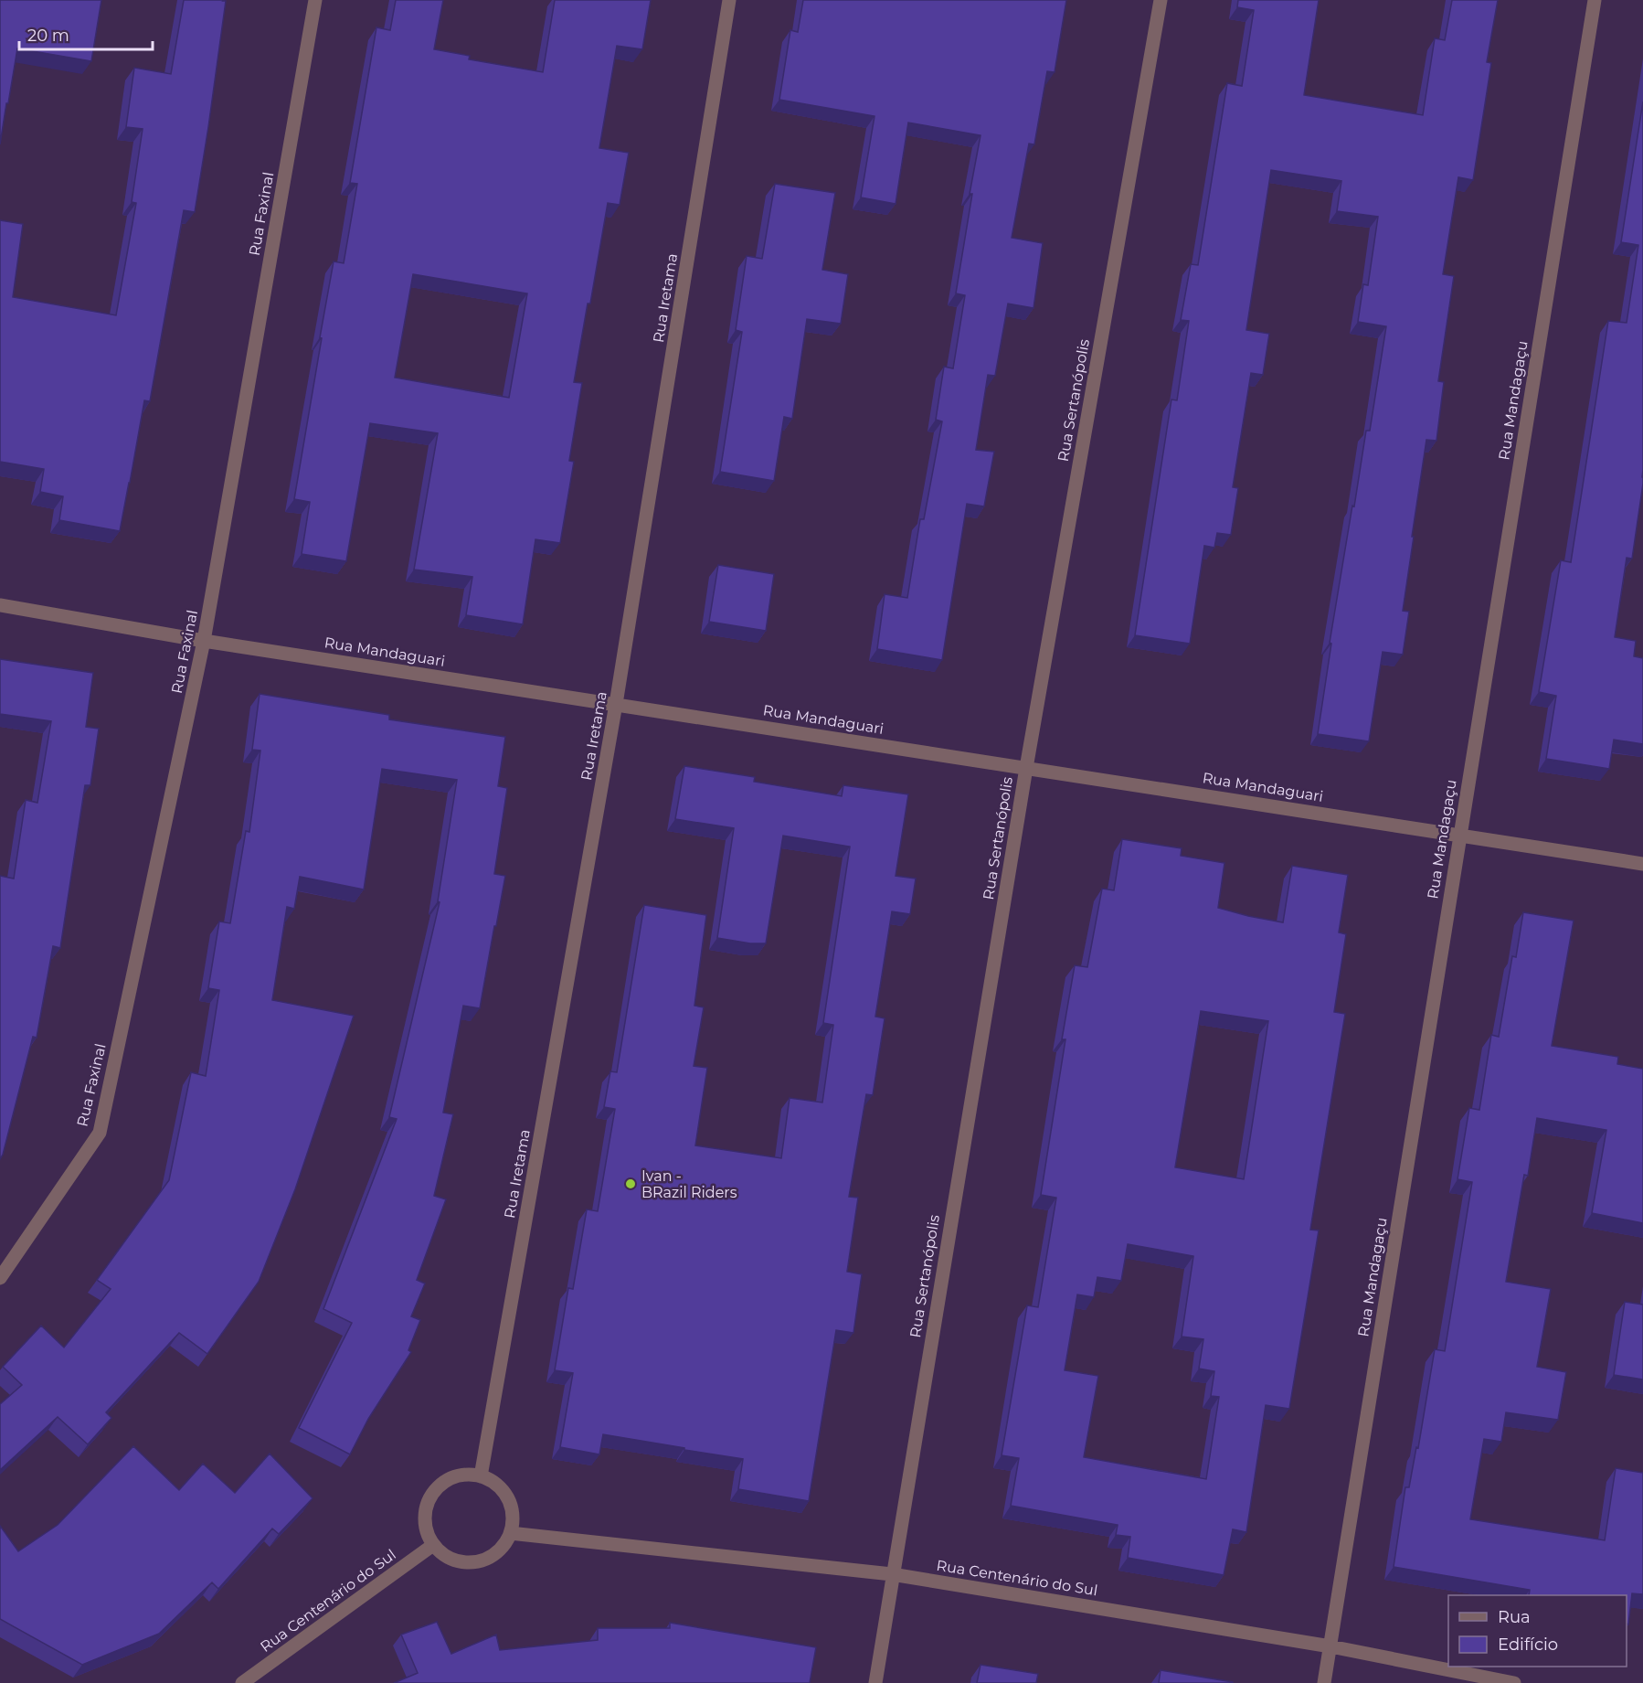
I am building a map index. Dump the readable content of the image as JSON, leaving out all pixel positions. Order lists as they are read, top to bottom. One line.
{"streets":{"street":["Rua Faxinal","Rua Iretama","Rua Sertanópolis","Rua Mandagaçu","Rua Mandaguari","Rua Centenário do Sul"]},"crossings":[["Rua Faxinal","Rua Mandaguari"],["Rua Iretama","Rua Mandaguari"],["Rua Iretama","Rua Centenário do Sul"],["Rua Sertanópolis","Rua Mandaguari"],["Rua Sertanópolis","Rua Centenário do Sul"],["Rua Mandagaçu","Rua Mandaguari"],["Rua Mandagaçu","Rua Centenário do Sul"]],"places":["Ivan - BRazil Riders"],"legend":["Rua","Edifício"],"scale_bar":"20 m"}
